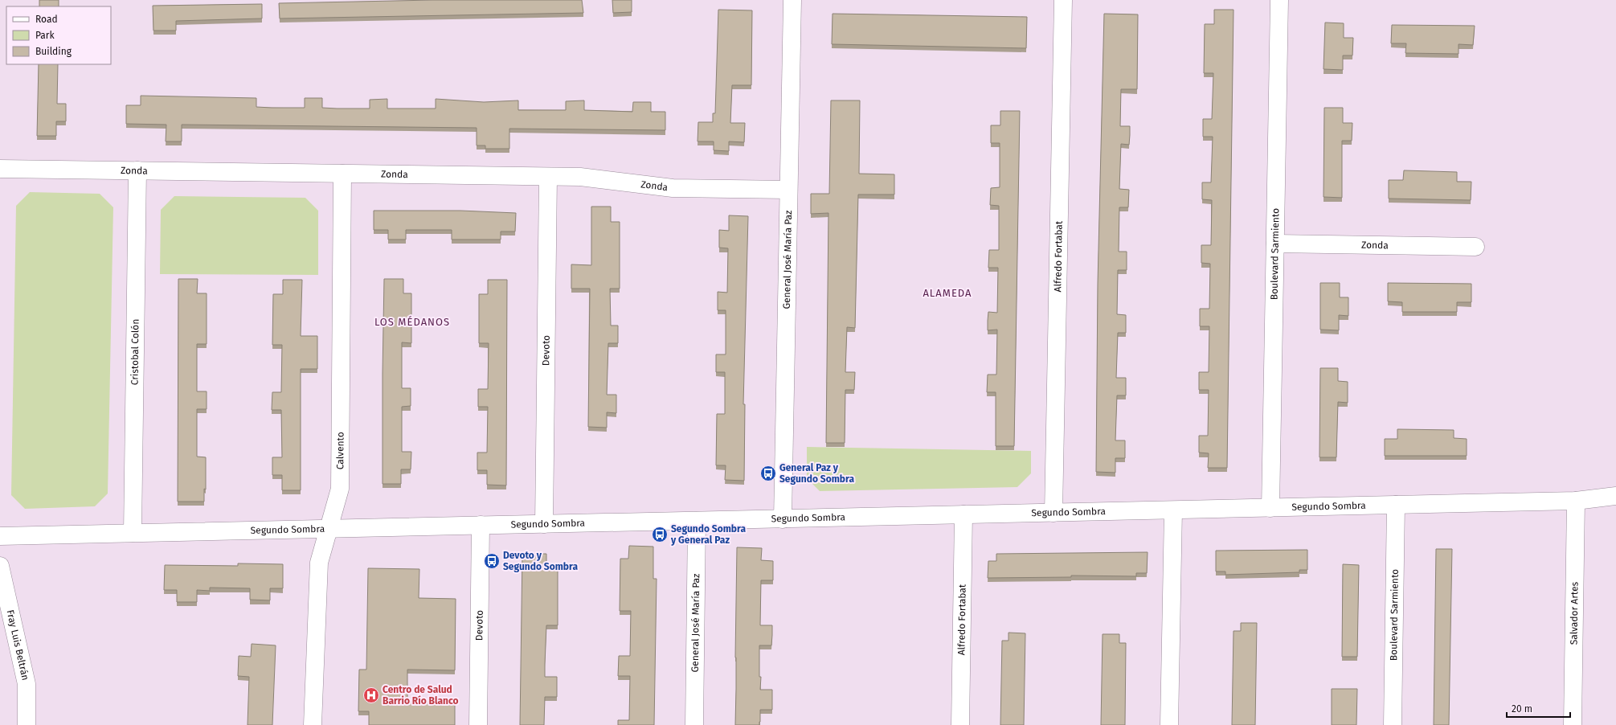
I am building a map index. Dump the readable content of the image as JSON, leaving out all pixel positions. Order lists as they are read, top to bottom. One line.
{"streets":{"street":["Zonda","Boulevard Sarmiento","Alfredo Fortabat","General José María Paz","Devoto","Cristobal Colón","Calvento","Segundo Sombra","Salvador Artes","Fray Luis Beltrán"]},"crossings":[["Zonda","Boulevard Sarmiento"],["Zonda","General José María Paz"],["Zonda","Devoto"],["Zonda","Cristobal Colón"],["Zonda","Calvento"],["Boulevard Sarmiento","Segundo Sombra"],["Alfredo Fortabat","Segundo Sombra"],["General José María Paz","Segundo Sombra"],["Devoto","Segundo Sombra"],["Cristobal Colón","Segundo Sombra"],["Calvento","Segundo Sombra"],["Segundo Sombra","Salvador Artes"]],"districts":["ALAMEDA","LOS MÉDANOS"],"places":{"bus stop":["General Paz y Segundo Sombra","Segundo Sombra y General Paz","Devoto y Segundo Sombra"],"hospital":["Centro de Salud Barrio Río Blanco"]},"legend":["Road","Park","Building"],"scale_bar":"20 m"}
